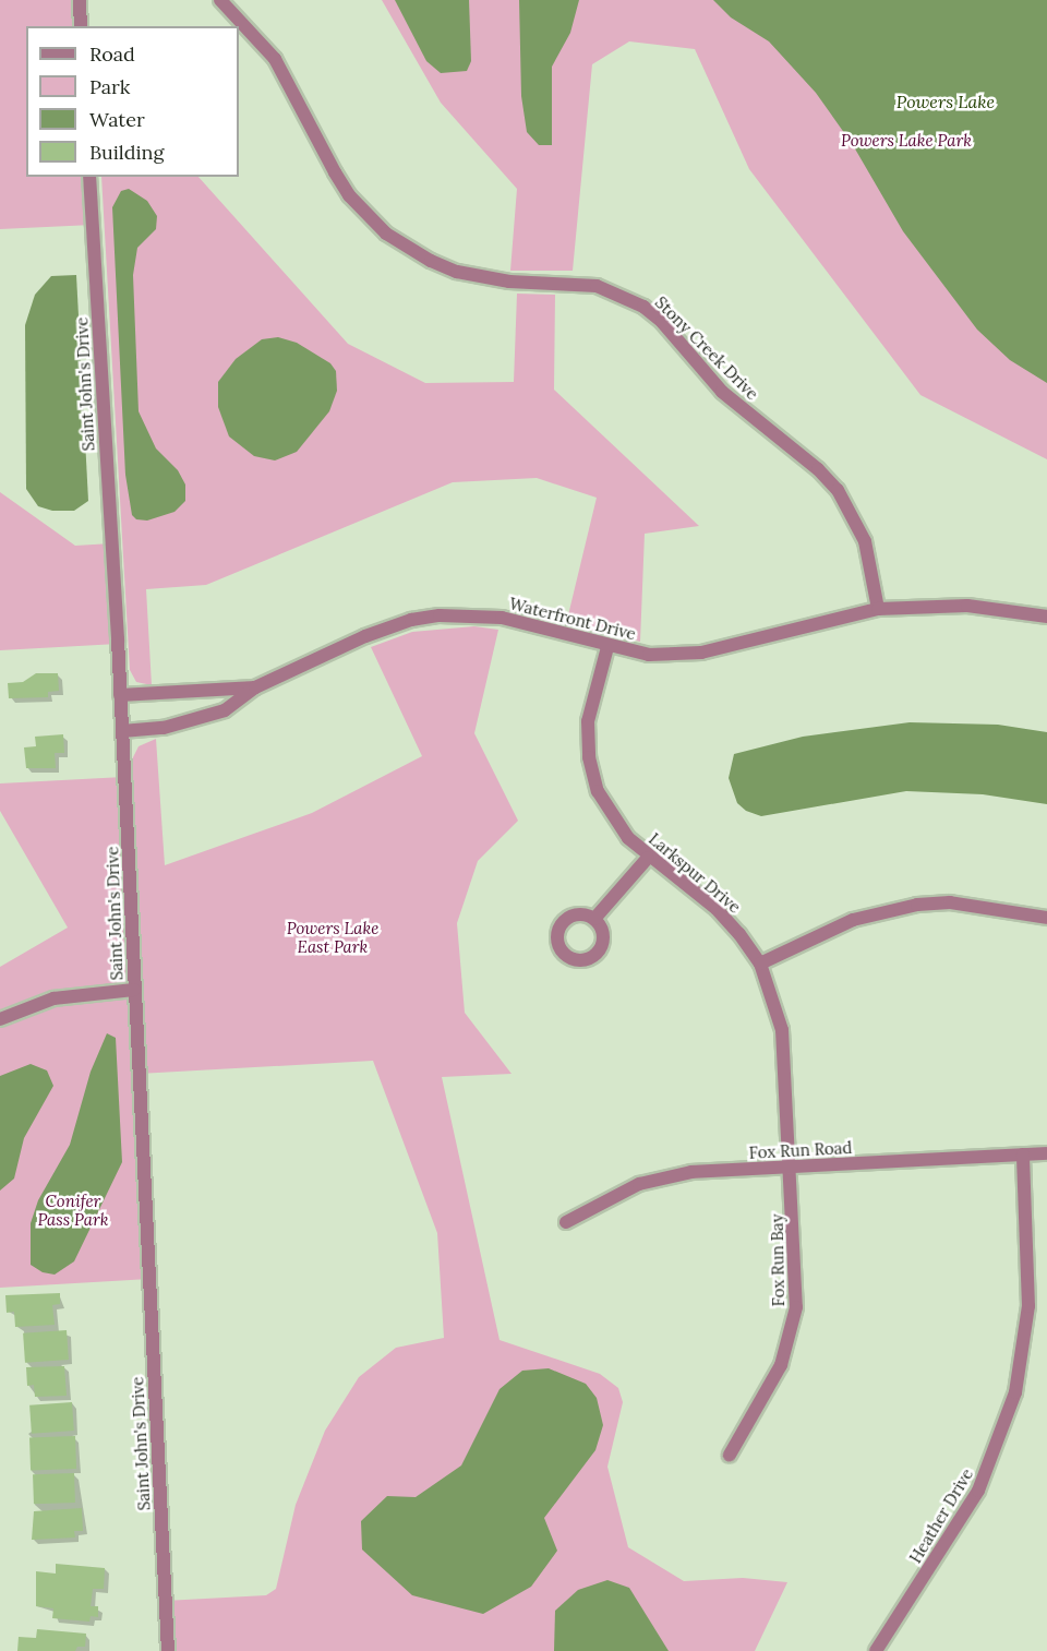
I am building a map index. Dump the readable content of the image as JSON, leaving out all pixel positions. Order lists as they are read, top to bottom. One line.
{"streets":{"street":["Stony Creek Drive","Saint John's Drive","Waterfront Drive","Larkspur Drive","Fox Run Road","Fox Run Bay","Heather Drive"]},"crossings":[["Stony Creek Drive","Waterfront Drive"],["Saint John's Drive","Waterfront Drive"],["Waterfront Drive","Larkspur Drive"],["Larkspur Drive","Fox Run Road"],["Larkspur Drive","Fox Run Bay"],["Fox Run Road","Fox Run Bay"],["Fox Run Road","Heather Drive"]],"water":["Powers Lake"],"parks":["Powers Lake Park","Powers Lake East Park","Conifer Pass Park"],"legend":["Road","Park","Water","Building"]}
